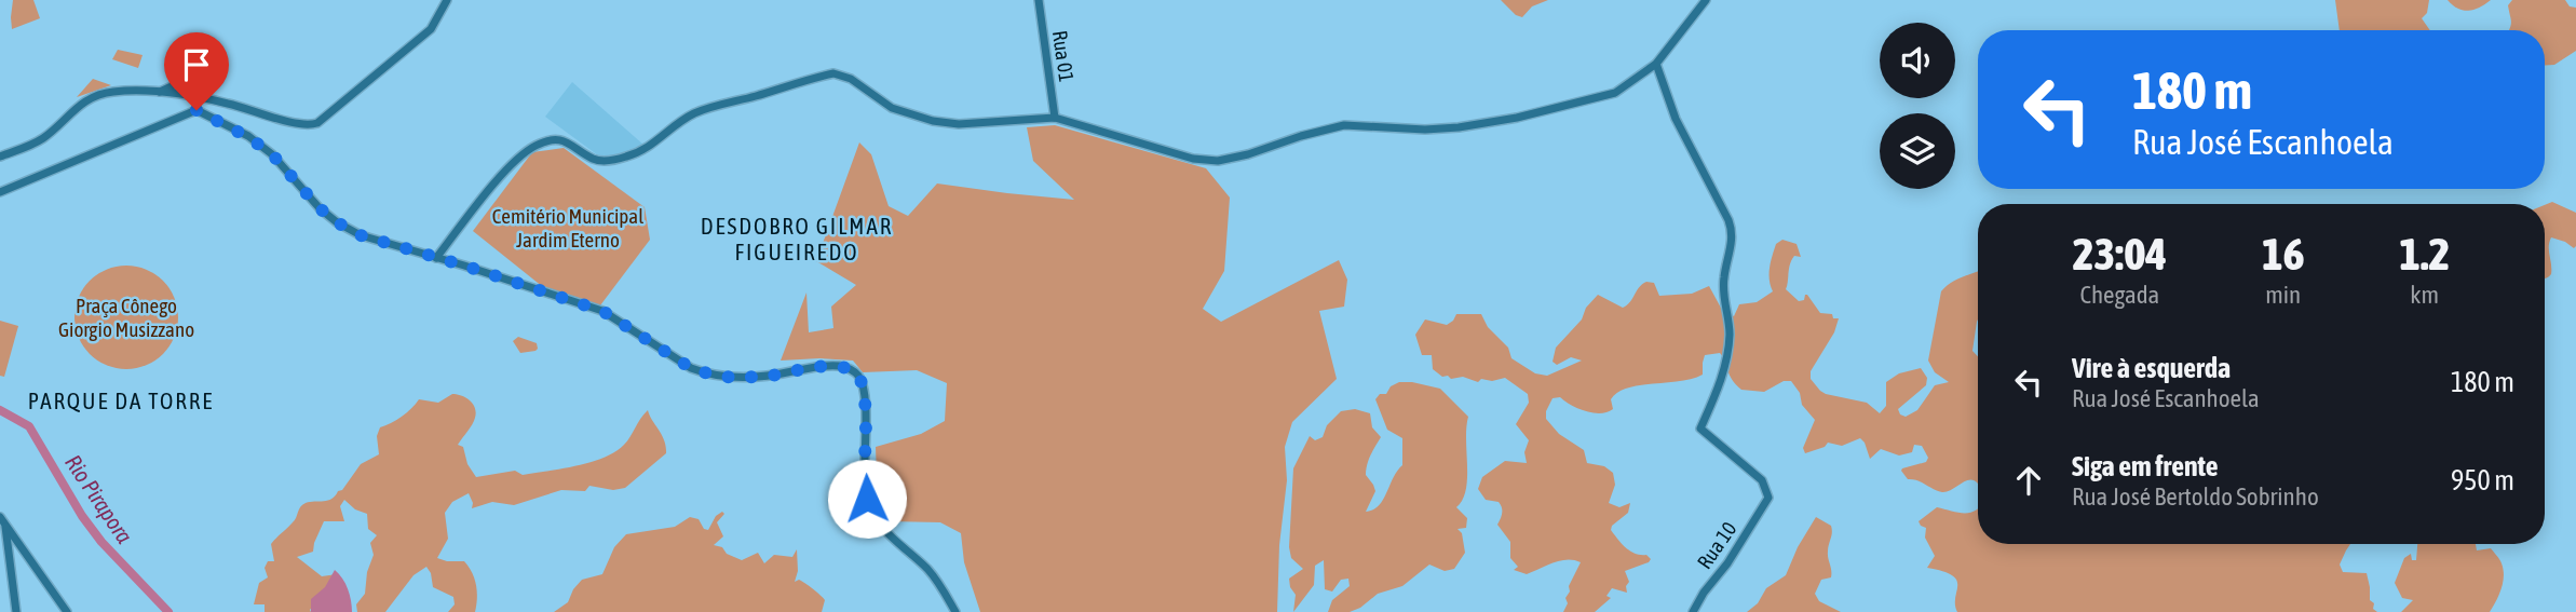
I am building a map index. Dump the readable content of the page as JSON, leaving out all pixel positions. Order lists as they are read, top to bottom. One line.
{"streets":{"street":["Rua 01","Rua 10"]},"districts":["DESDOBRO GILMAR FIGUEIREDO","PARQUE DA TORRE"],"water":["Rio Pirapora"],"parks":["Cemitério Municipal Jardim Eterno","Praça Cônego Giorgio Musizzano"],"page":{"turn":["180 m","Rua José Escanhoela"],"eta":["23:04","Chegada","16","min","1.2","km"],"list":[{"name":"Vire à esquerda","note":"Rua José Escanhoela","value":"180 m"},{"name":"Siga em frente","note":"Rua José Bertoldo Sobrinho","value":"950 m"}]}}
